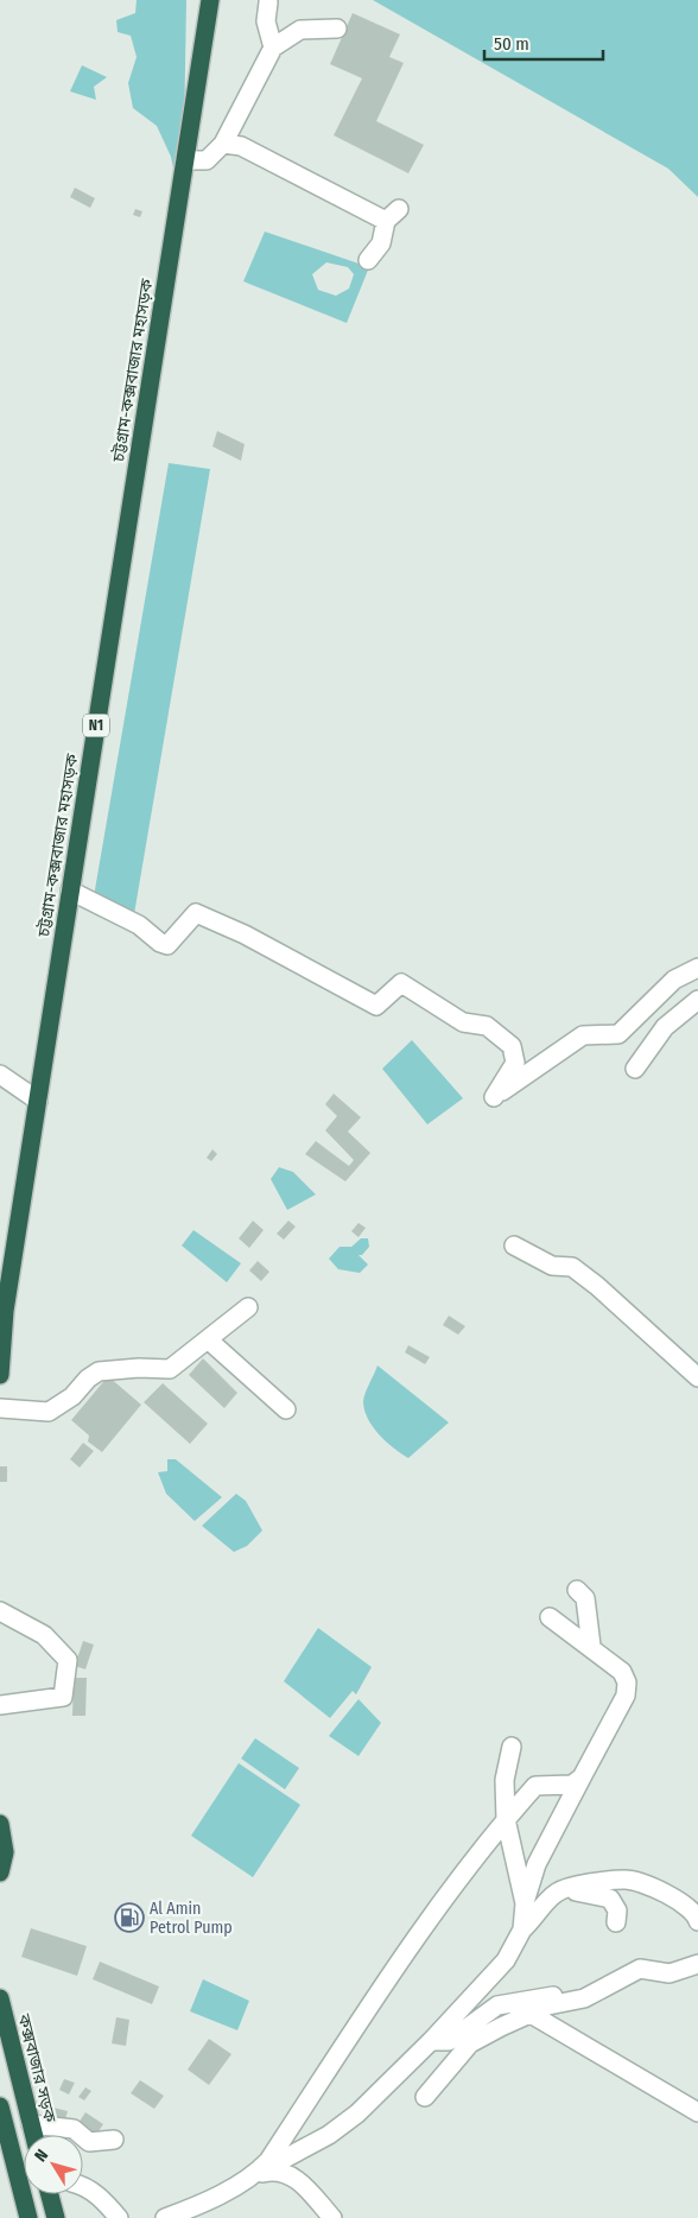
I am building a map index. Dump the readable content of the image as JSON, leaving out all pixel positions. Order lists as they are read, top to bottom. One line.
{"streets":{"highway":["চট্টগ্রাম-কক্সবাজার মহাসড়ক","N1","কক্সবাজার সড়ক"]},"places":{"fuel station":["Al Amin Petrol Pump"]},"scale_bar":"50 m","north":"top left"}
